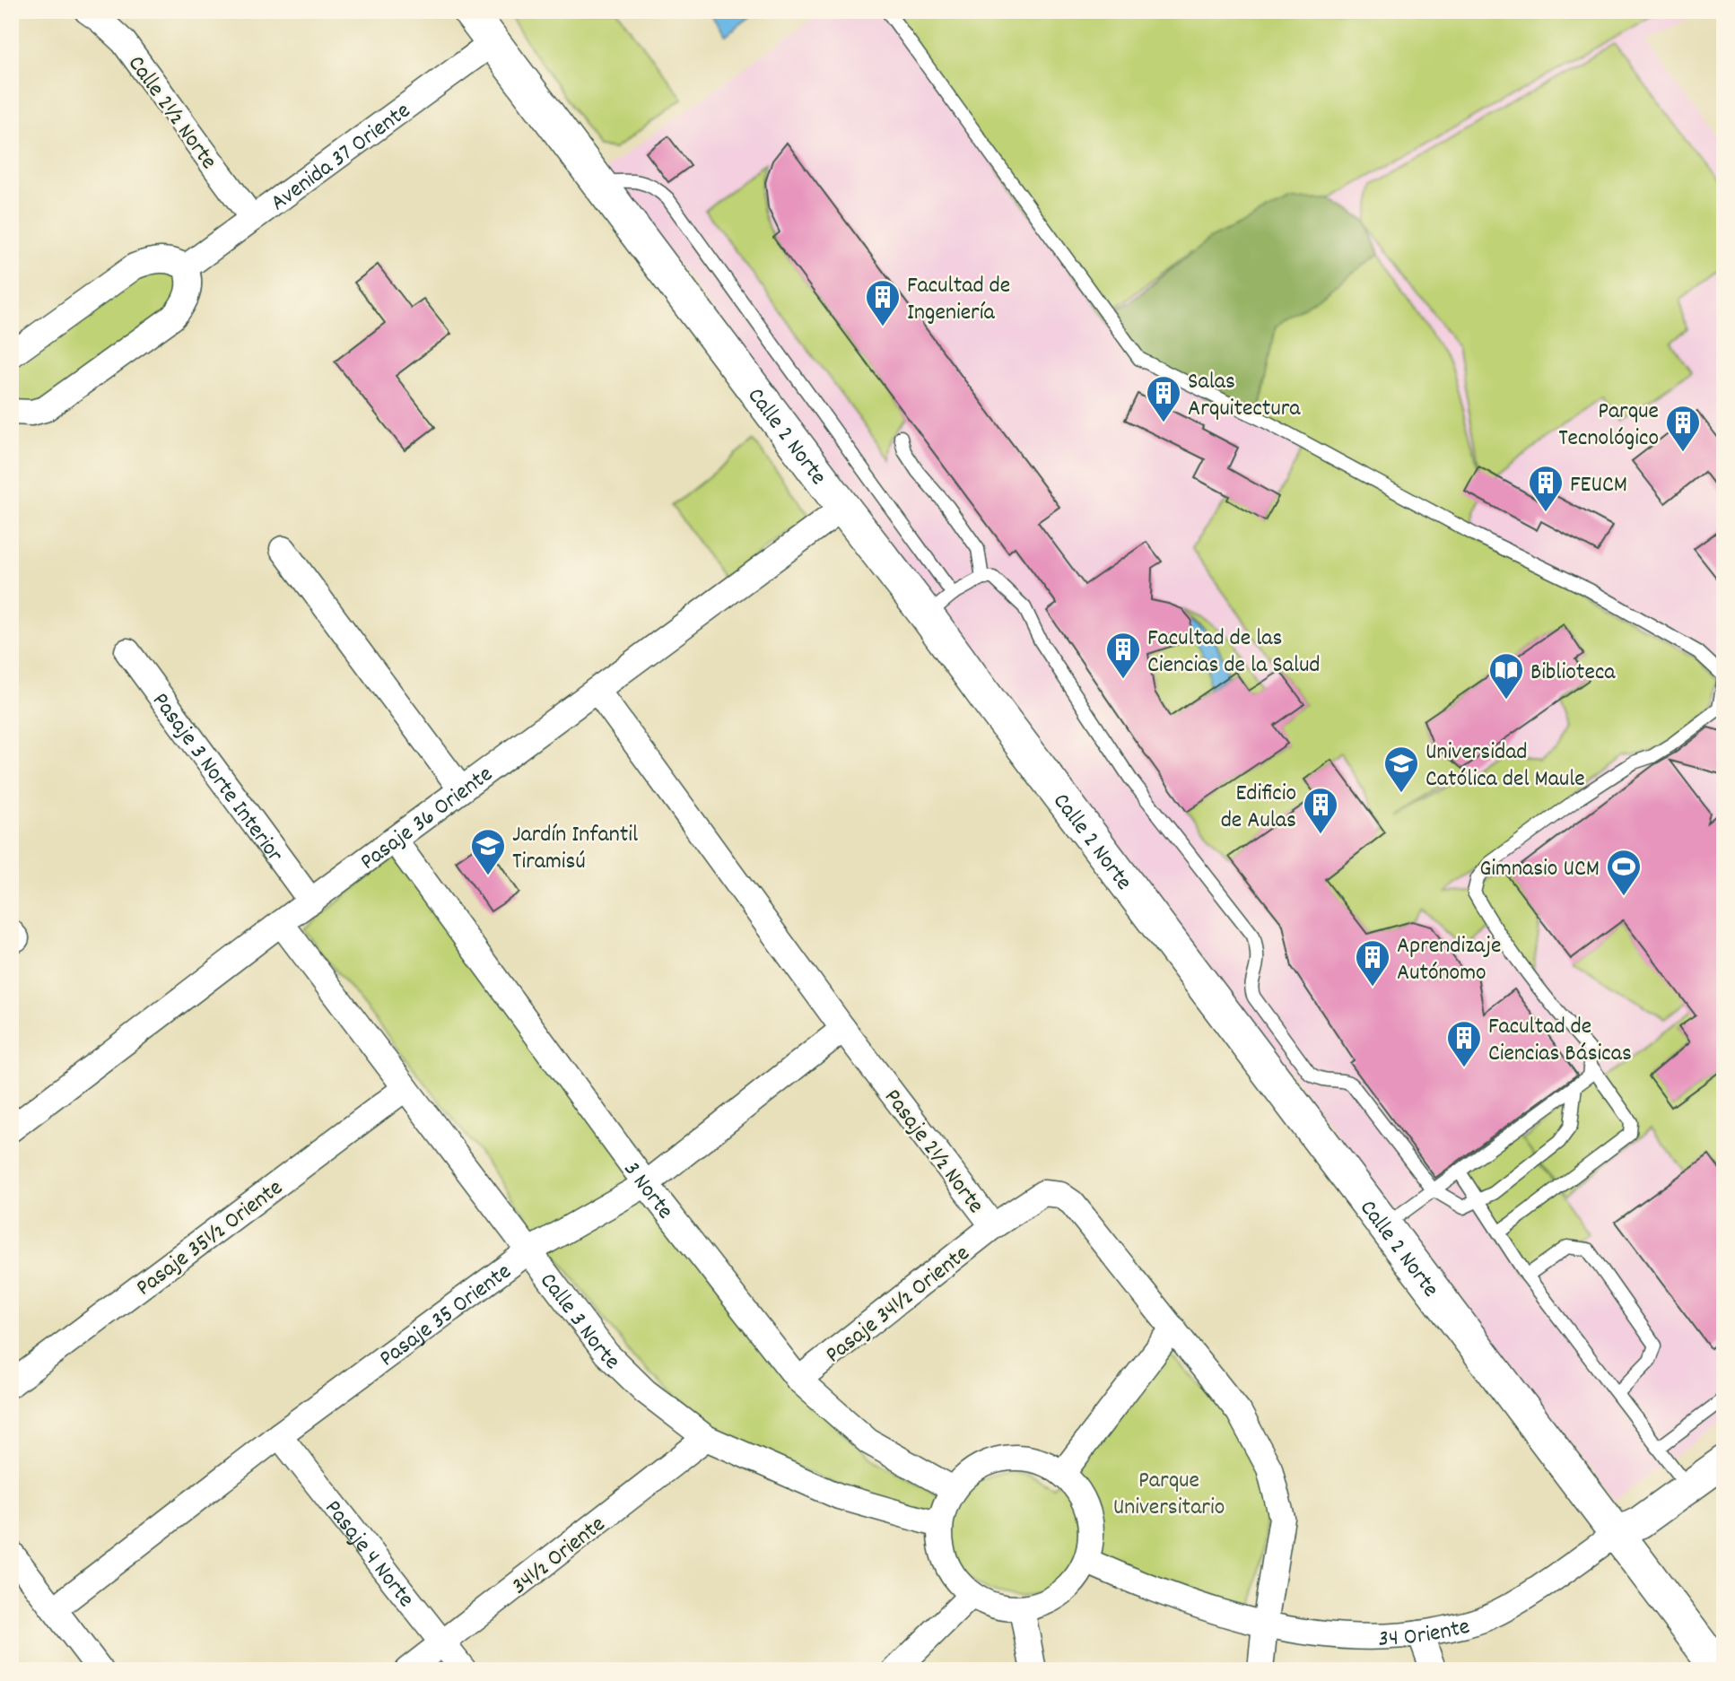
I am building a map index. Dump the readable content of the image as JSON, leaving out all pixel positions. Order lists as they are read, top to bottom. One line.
{"streets":{"main road":["Calle 2 Norte"],"street":["Calle 2½ Norte","Avenida 37 Oriente","Pasaje 3 Norte Interior","Pasaje 36 Oriente","Pasaje 2½ Norte","3 Norte","Pasaje 35½ Oriente","Pasaje 34½ Oriente","Pasaje 35 Oriente","Calle 3 Norte","Pasaje 4 Norte","34½ Oriente","34 Oriente"]},"crossings":[["Calle 2½ Norte","Avenida 37 Oriente"],["Avenida 37 Oriente","Calle 2 Norte"],["Calle 2 Norte","Pasaje 36 Oriente"],["Calle 2 Norte","34 Oriente"],["Pasaje 3 Norte Interior","Pasaje 36 Oriente"],["Pasaje 36 Oriente","Pasaje 2½ Norte"],["Pasaje 36 Oriente","3 Norte"],["Pasaje 36 Oriente","Calle 3 Norte"],["Pasaje 2½ Norte","Pasaje 34½ Oriente"],["Pasaje 2½ Norte","Pasaje 35 Oriente"],["Pasaje 2½ Norte","34 Oriente"],["3 Norte","Pasaje 34½ Oriente"],["3 Norte","Pasaje 35 Oriente"],["3 Norte","Calle 3 Norte"],["3 Norte","34 Oriente"],["Pasaje 35½ Oriente","Calle 3 Norte"],["Pasaje 35 Oriente","Calle 3 Norte"],["Pasaje 35 Oriente","Pasaje 4 Norte"],["Calle 3 Norte","34½ Oriente"],["Calle 3 Norte","34 Oriente"],["Pasaje 4 Norte","34½ Oriente"]],"parks":["Parque Universitario"],"places":{"building":["Facultad de Ingeniería","Salas Arquitectura","Parque Tecnológico","FEUCM","Facultad de las Ciencias de la Salud","Edificio de Aulas","Aprendizaje Autónomo","Facultad de Ciencias Básicas"],"library":["Biblioteca"],"school or university":["Universidad Católica del Maule","Jardín Infantil Tiramisú"],"sports":["Gimnasio UCM"]}}
